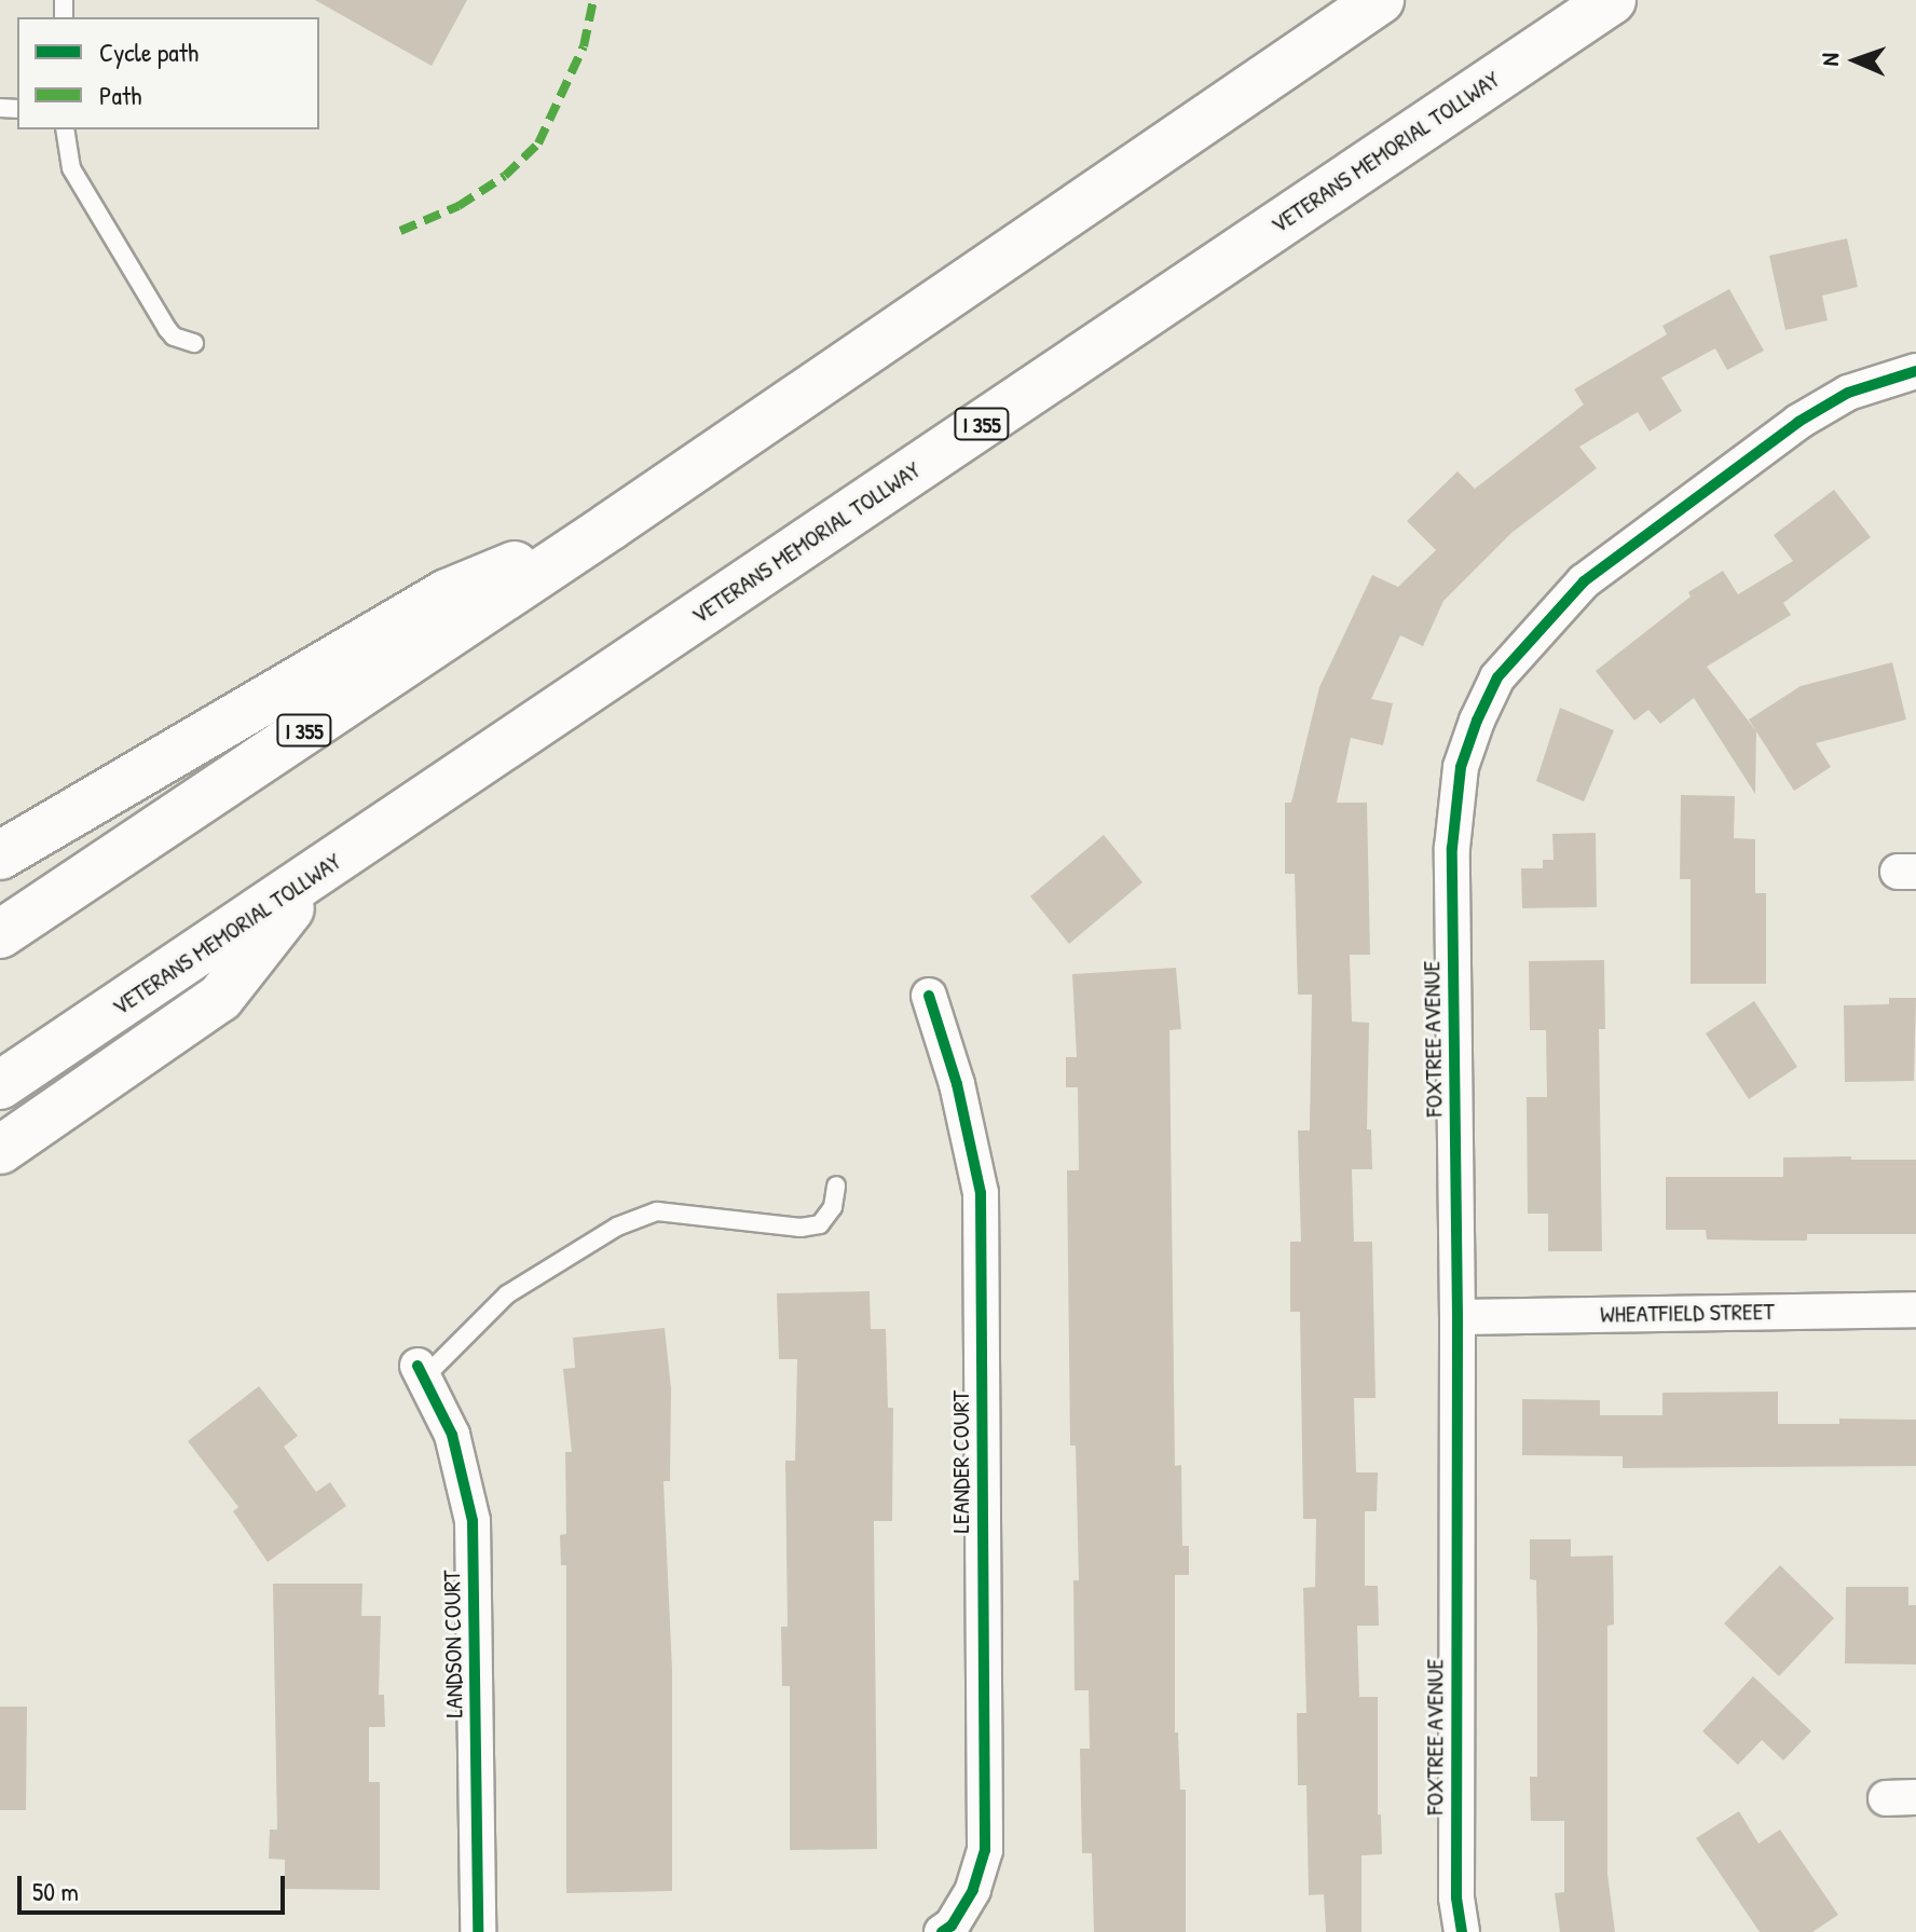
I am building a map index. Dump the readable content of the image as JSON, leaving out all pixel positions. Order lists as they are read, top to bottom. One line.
{"streets":{"highway":["VETERANS MEMORIAL TOLLWAY","I 355"],"street":["FOXTREE AVENUE","WHEATFIELD STREET","LEANDER COURT","LANDSON COURT"]},"crossings":[["FOXTREE AVENUE","WHEATFIELD STREET"]],"legend":["Cycle path","Path"],"scale_bar":"50 m","north":"left"}
